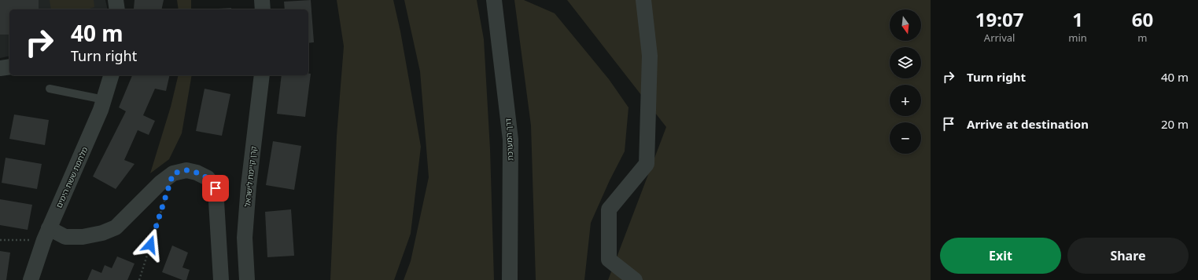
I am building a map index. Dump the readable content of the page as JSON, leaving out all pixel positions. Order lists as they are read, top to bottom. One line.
{"streets":{"street":["דרך המערכת","קרן קיימת לישראל","מלחמת ששת הימים"]},"north":"bottom","page":{"eta":["19:07","Arrival","1","min","60","m"],"map_buttons":["+","−"],"turn":["40 m","Turn right"],"list":[{"name":"Turn right","value":"40 m"},{"name":"Arrive at destination","value":"20 m"}],"buttons":["Exit","Share"]}}
